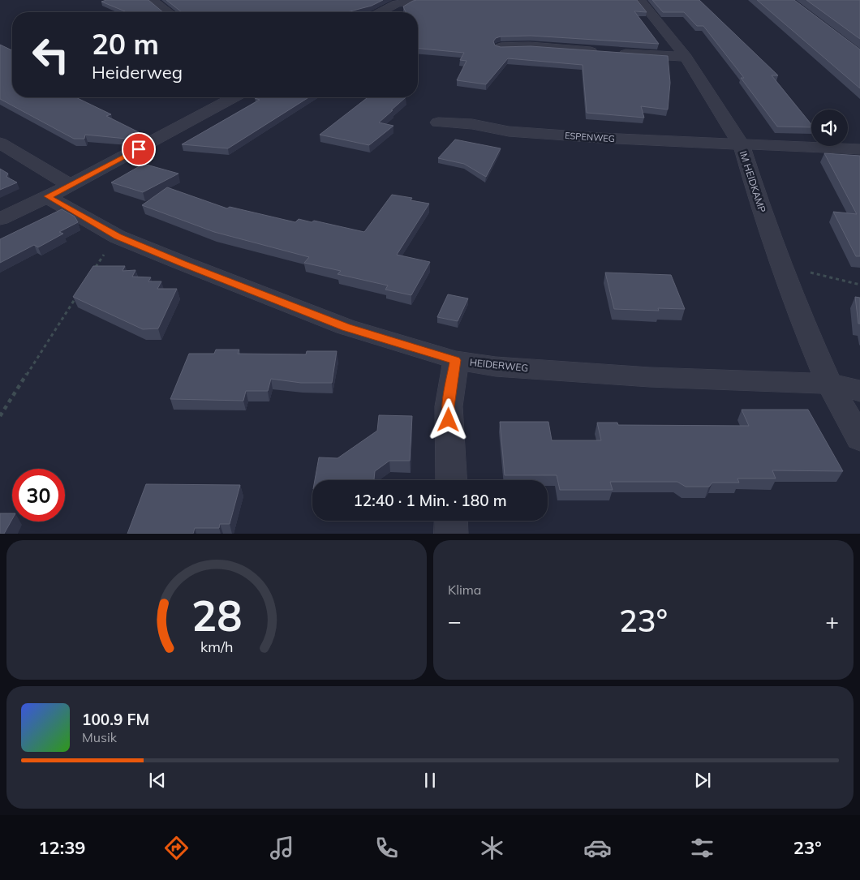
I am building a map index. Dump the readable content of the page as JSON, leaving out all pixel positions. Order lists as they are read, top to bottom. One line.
{"streets":{"street":["ESPENWEG","IM HEIDKAMP","HEIDERWEG"]},"crossings":[["ESPENWEG","IM HEIDKAMP"],["IM HEIDKAMP","HEIDERWEG"]],"page":{"turn":["20 m","Heiderweg"],"limit":"30","trip":"12:40 · 1 Min. · 180 m","tile":"Klima","heat":["−","23°","+"],"song":["100.9 FM","Musik"],"tabs":["12:39","23°"],"gauge":["28","km/h"]}}
